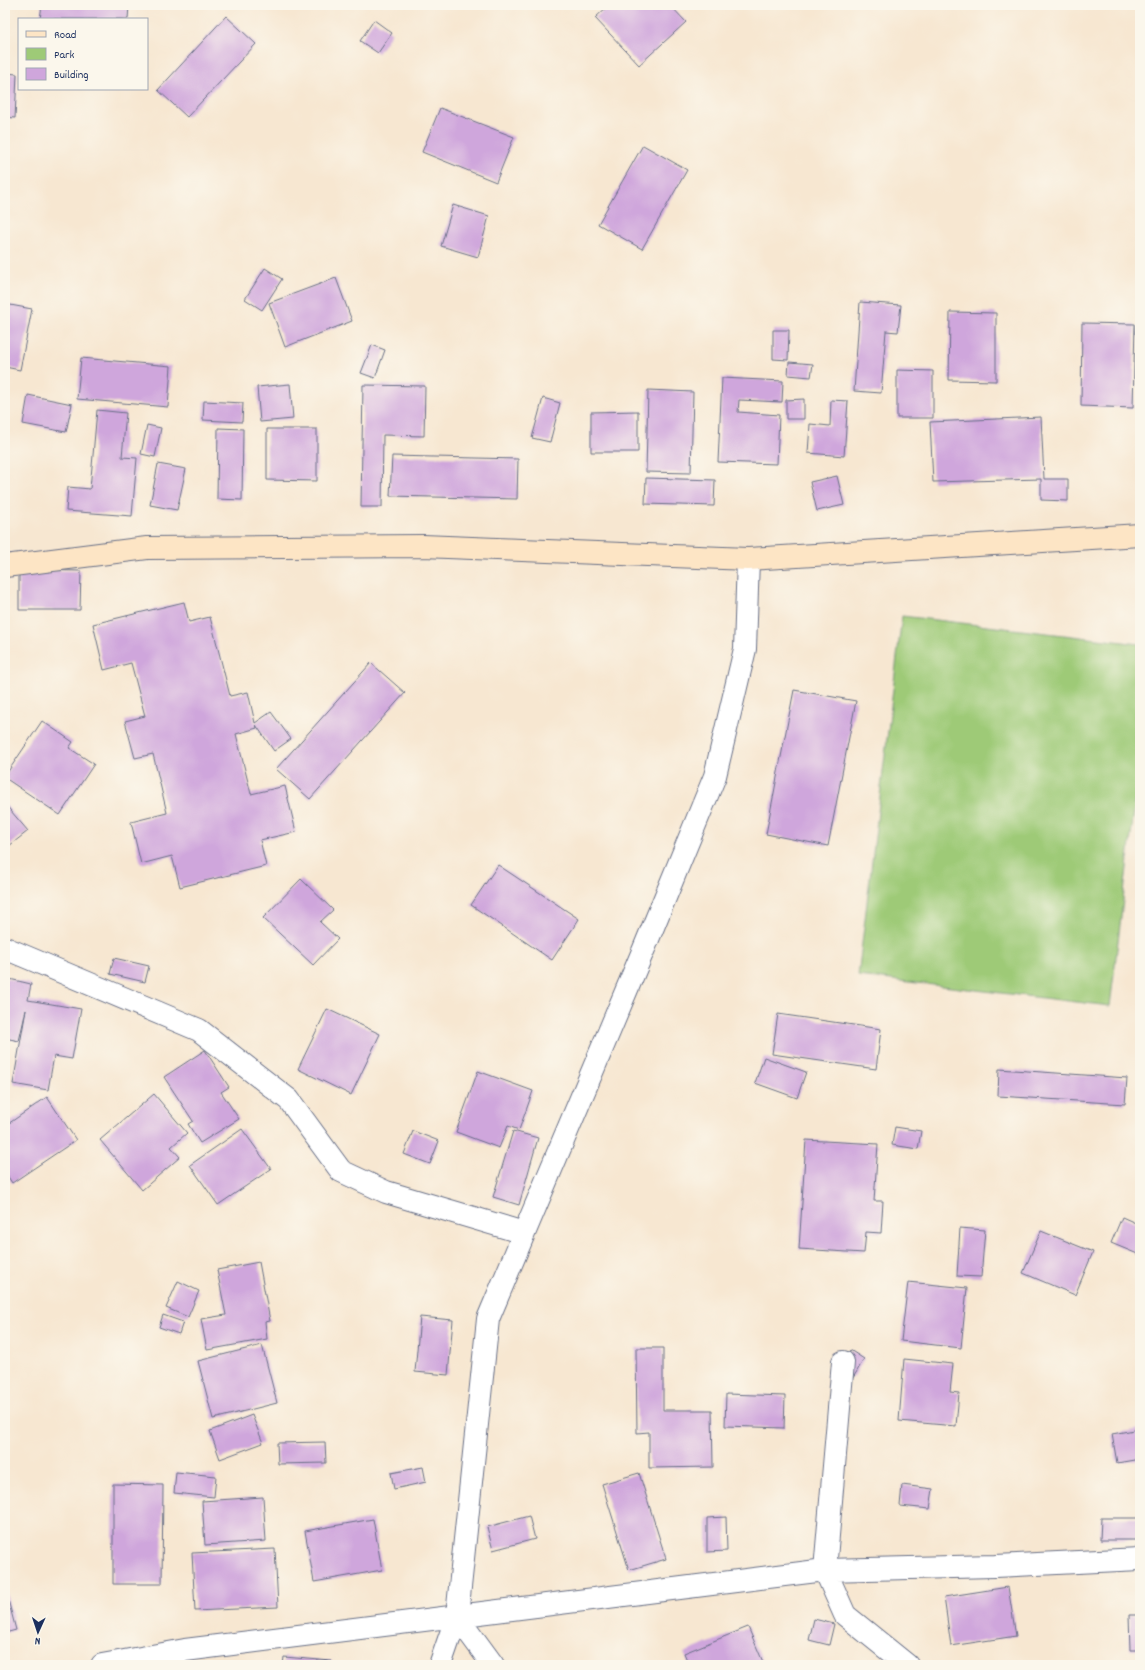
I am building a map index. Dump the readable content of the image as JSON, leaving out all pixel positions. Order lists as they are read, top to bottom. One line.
{"legend":["Road","Park","Building"],"north":"bottom"}
